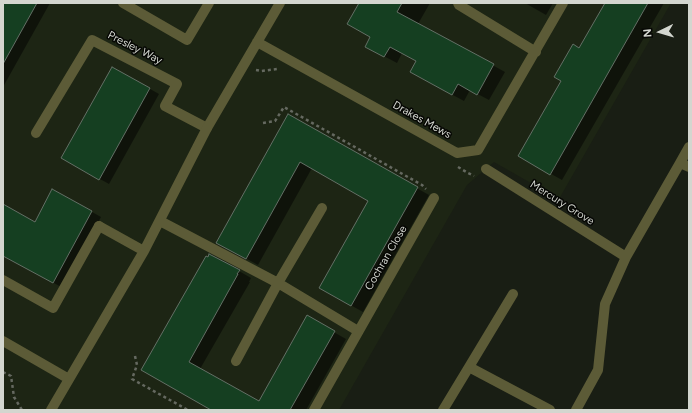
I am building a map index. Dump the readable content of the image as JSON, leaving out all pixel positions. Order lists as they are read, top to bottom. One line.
{"streets":{"street":["Presley Way","Drakes Mews","Mercury Grove","Cochran Close"]},"north":"left"}
